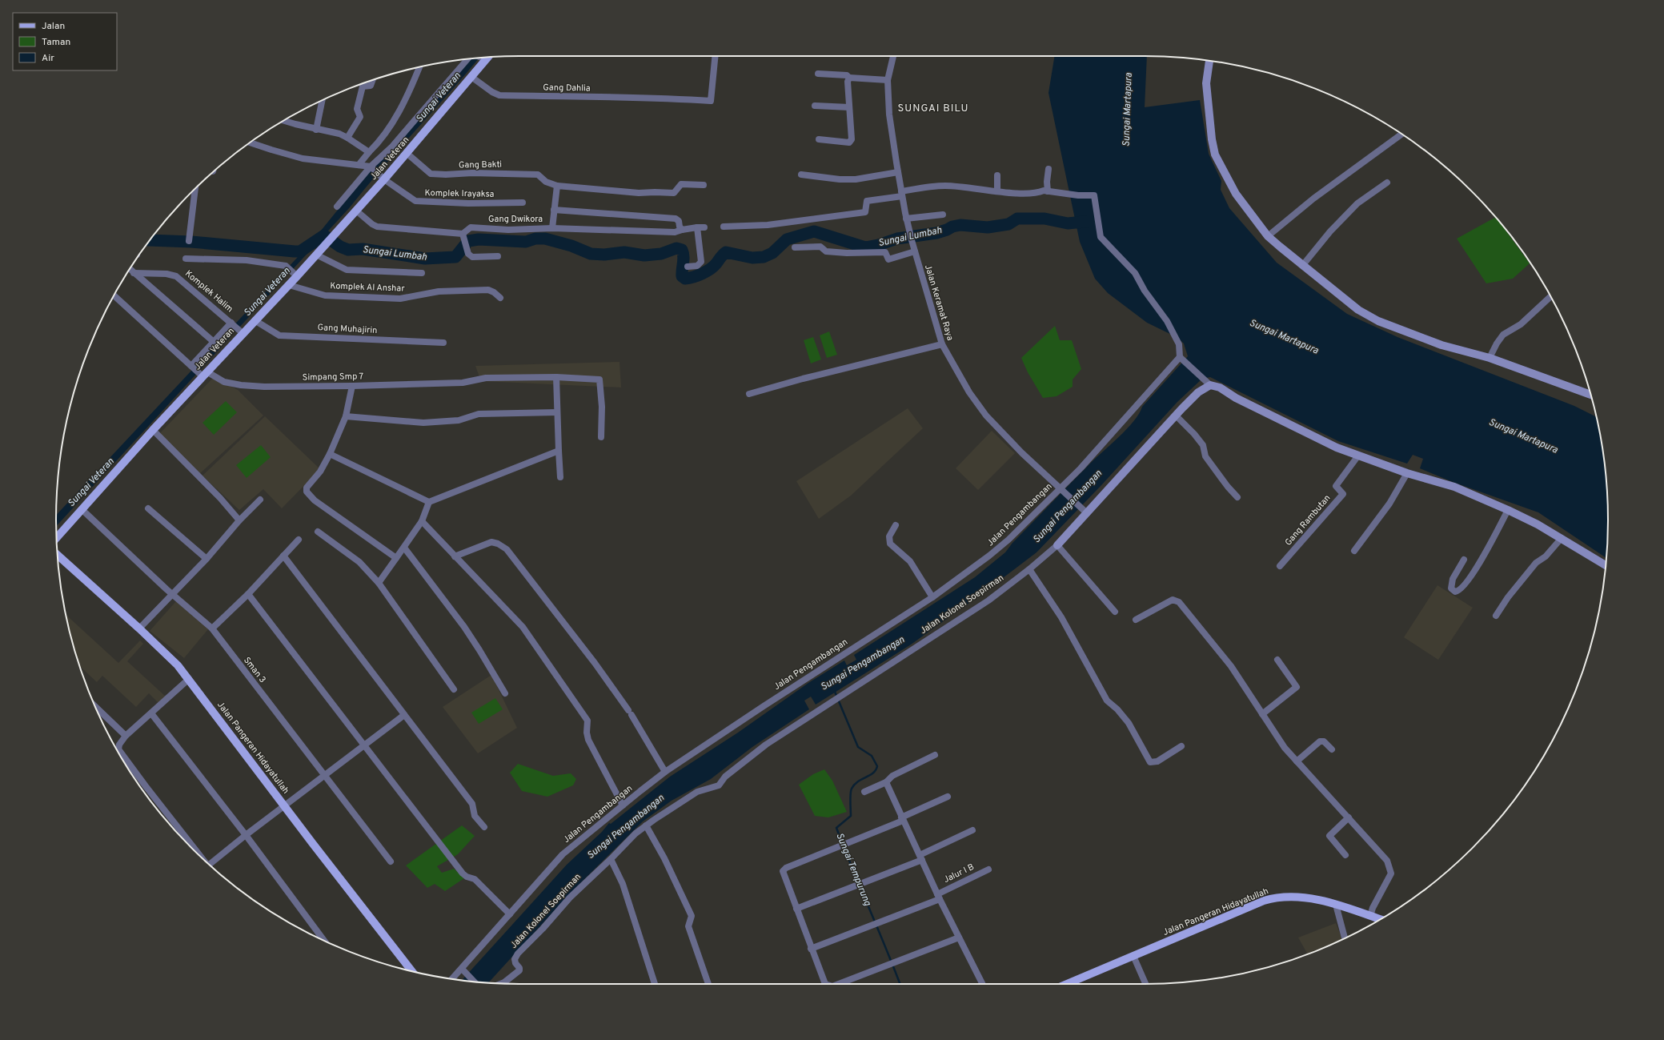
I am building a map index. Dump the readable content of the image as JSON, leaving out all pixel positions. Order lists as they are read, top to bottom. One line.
{"streets":{"main road":["Jalan Veteran","Jalan Pangeran Hidayatullah"],"street":["Gang Dahlia","Gang Bakti","Komplek Irayaksa","Gang Dwikora","Komplek Al Anshar","Komplek Halim","Jalan Keramat Raya","Gang Muhajirin","Simpang Smp 7","Jalan Pengambangan","Gang Rambutan","Jalan Kolonel Soepirman","Sman 3","Jalur I B"]},"crossings":[["Gang Dahlia","Jalan Veteran"],["Jalan Veteran","Gang Bakti"],["Jalan Veteran","Komplek Irayaksa"],["Jalan Veteran","Gang Dwikora"],["Jalan Veteran","Komplek Al Anshar"],["Jalan Veteran","Komplek Halim"],["Jalan Veteran","Gang Muhajirin"],["Jalan Veteran","Simpang Smp 7"],["Jalan Veteran","Sman 3"],["Jalan Keramat Raya","Jalan Pengambangan"],["Jalan Keramat Raya","Jalan Kolonel Soepirman"]],"districts":["SUNGAI BILU"],"water":["Sungai Veteran","Sungai Martapura","Sungai Lumbah","Sungai Pengambangan","Sungai Tempurung"],"legend":["Jalan","Taman","Air"]}
